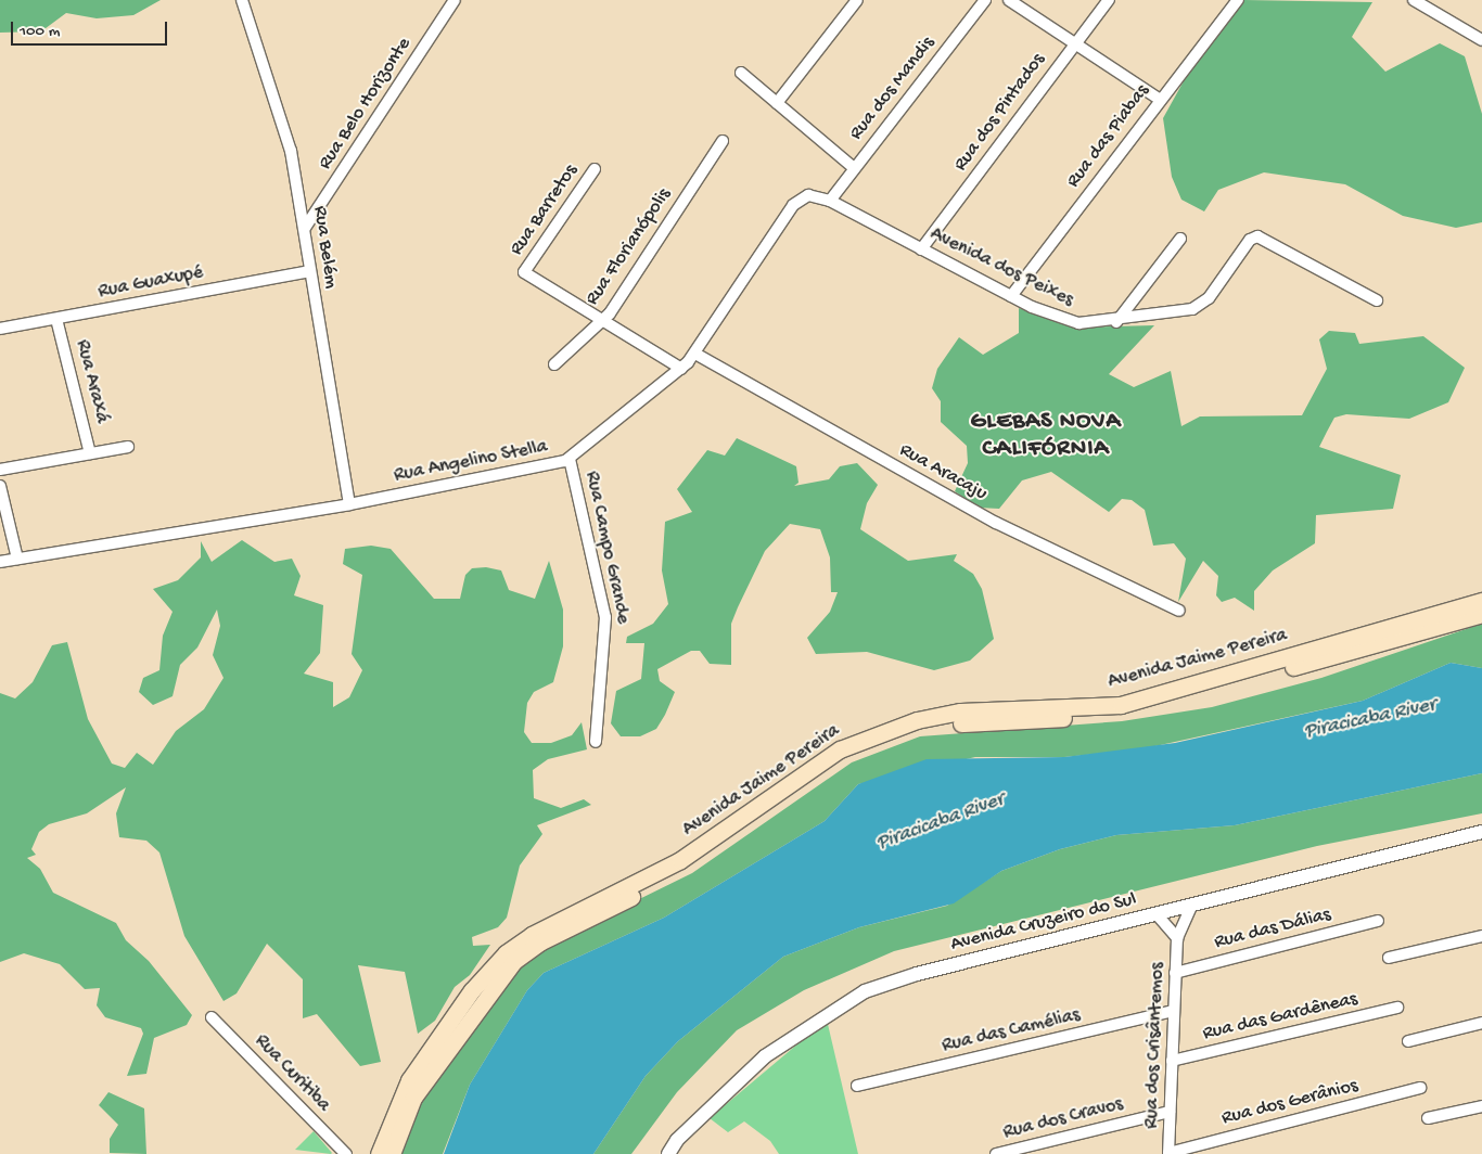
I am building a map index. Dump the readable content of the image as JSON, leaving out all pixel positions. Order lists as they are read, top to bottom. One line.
{"streets":{"main road":["Avenida Jaime Pereira"],"street":["Rua dos Mandis","Rua Belo Horizonte","Rua dos Pintados","Rua das Piabas","Rua Barretos","Rua Belém","Rua Florianópolis","Avenida dos Peixes","Rua Guaxupé","Rua Araxá","Rua Angelino Stella","Rua Aracaju","Rua Campo Grande","Avenida Cruzeiro do Sul","Rua das Dálias","Rua das Gardêneas","Rua das Camélias","Rua dos Crisântemos","Rua Curitiba","Rua dos Gerânios","Rua dos Cravos"]},"crossings":[["Rua dos Mandis","Avenida dos Peixes"],["Rua dos Mandis","Rua Angelino Stella"],["Rua Belo Horizonte","Rua Belém"],["Rua dos Pintados","Avenida dos Peixes"],["Rua das Piabas","Avenida dos Peixes"],["Rua Barretos","Rua Florianópolis"],["Rua Belém","Rua Guaxupé"],["Rua Belém","Rua Angelino Stella"],["Avenida dos Peixes","Rua Angelino Stella"],["Rua Guaxupé","Rua Araxá"],["Rua Angelino Stella","Rua Aracaju"],["Rua Angelino Stella","Rua Campo Grande"],["Avenida Cruzeiro do Sul","Rua dos Crisântemos"],["Rua das Dálias","Rua dos Crisântemos"],["Rua das Gardêneas","Rua dos Crisântemos"],["Rua das Camélias","Rua dos Crisântemos"],["Rua dos Crisântemos","Rua dos Gerânios"],["Rua dos Crisântemos","Rua dos Cravos"]],"districts":["GLEBAS NOVA CALIFÓRNIA"],"water":["Piracicaba River"],"scale_bar":"100 m"}
